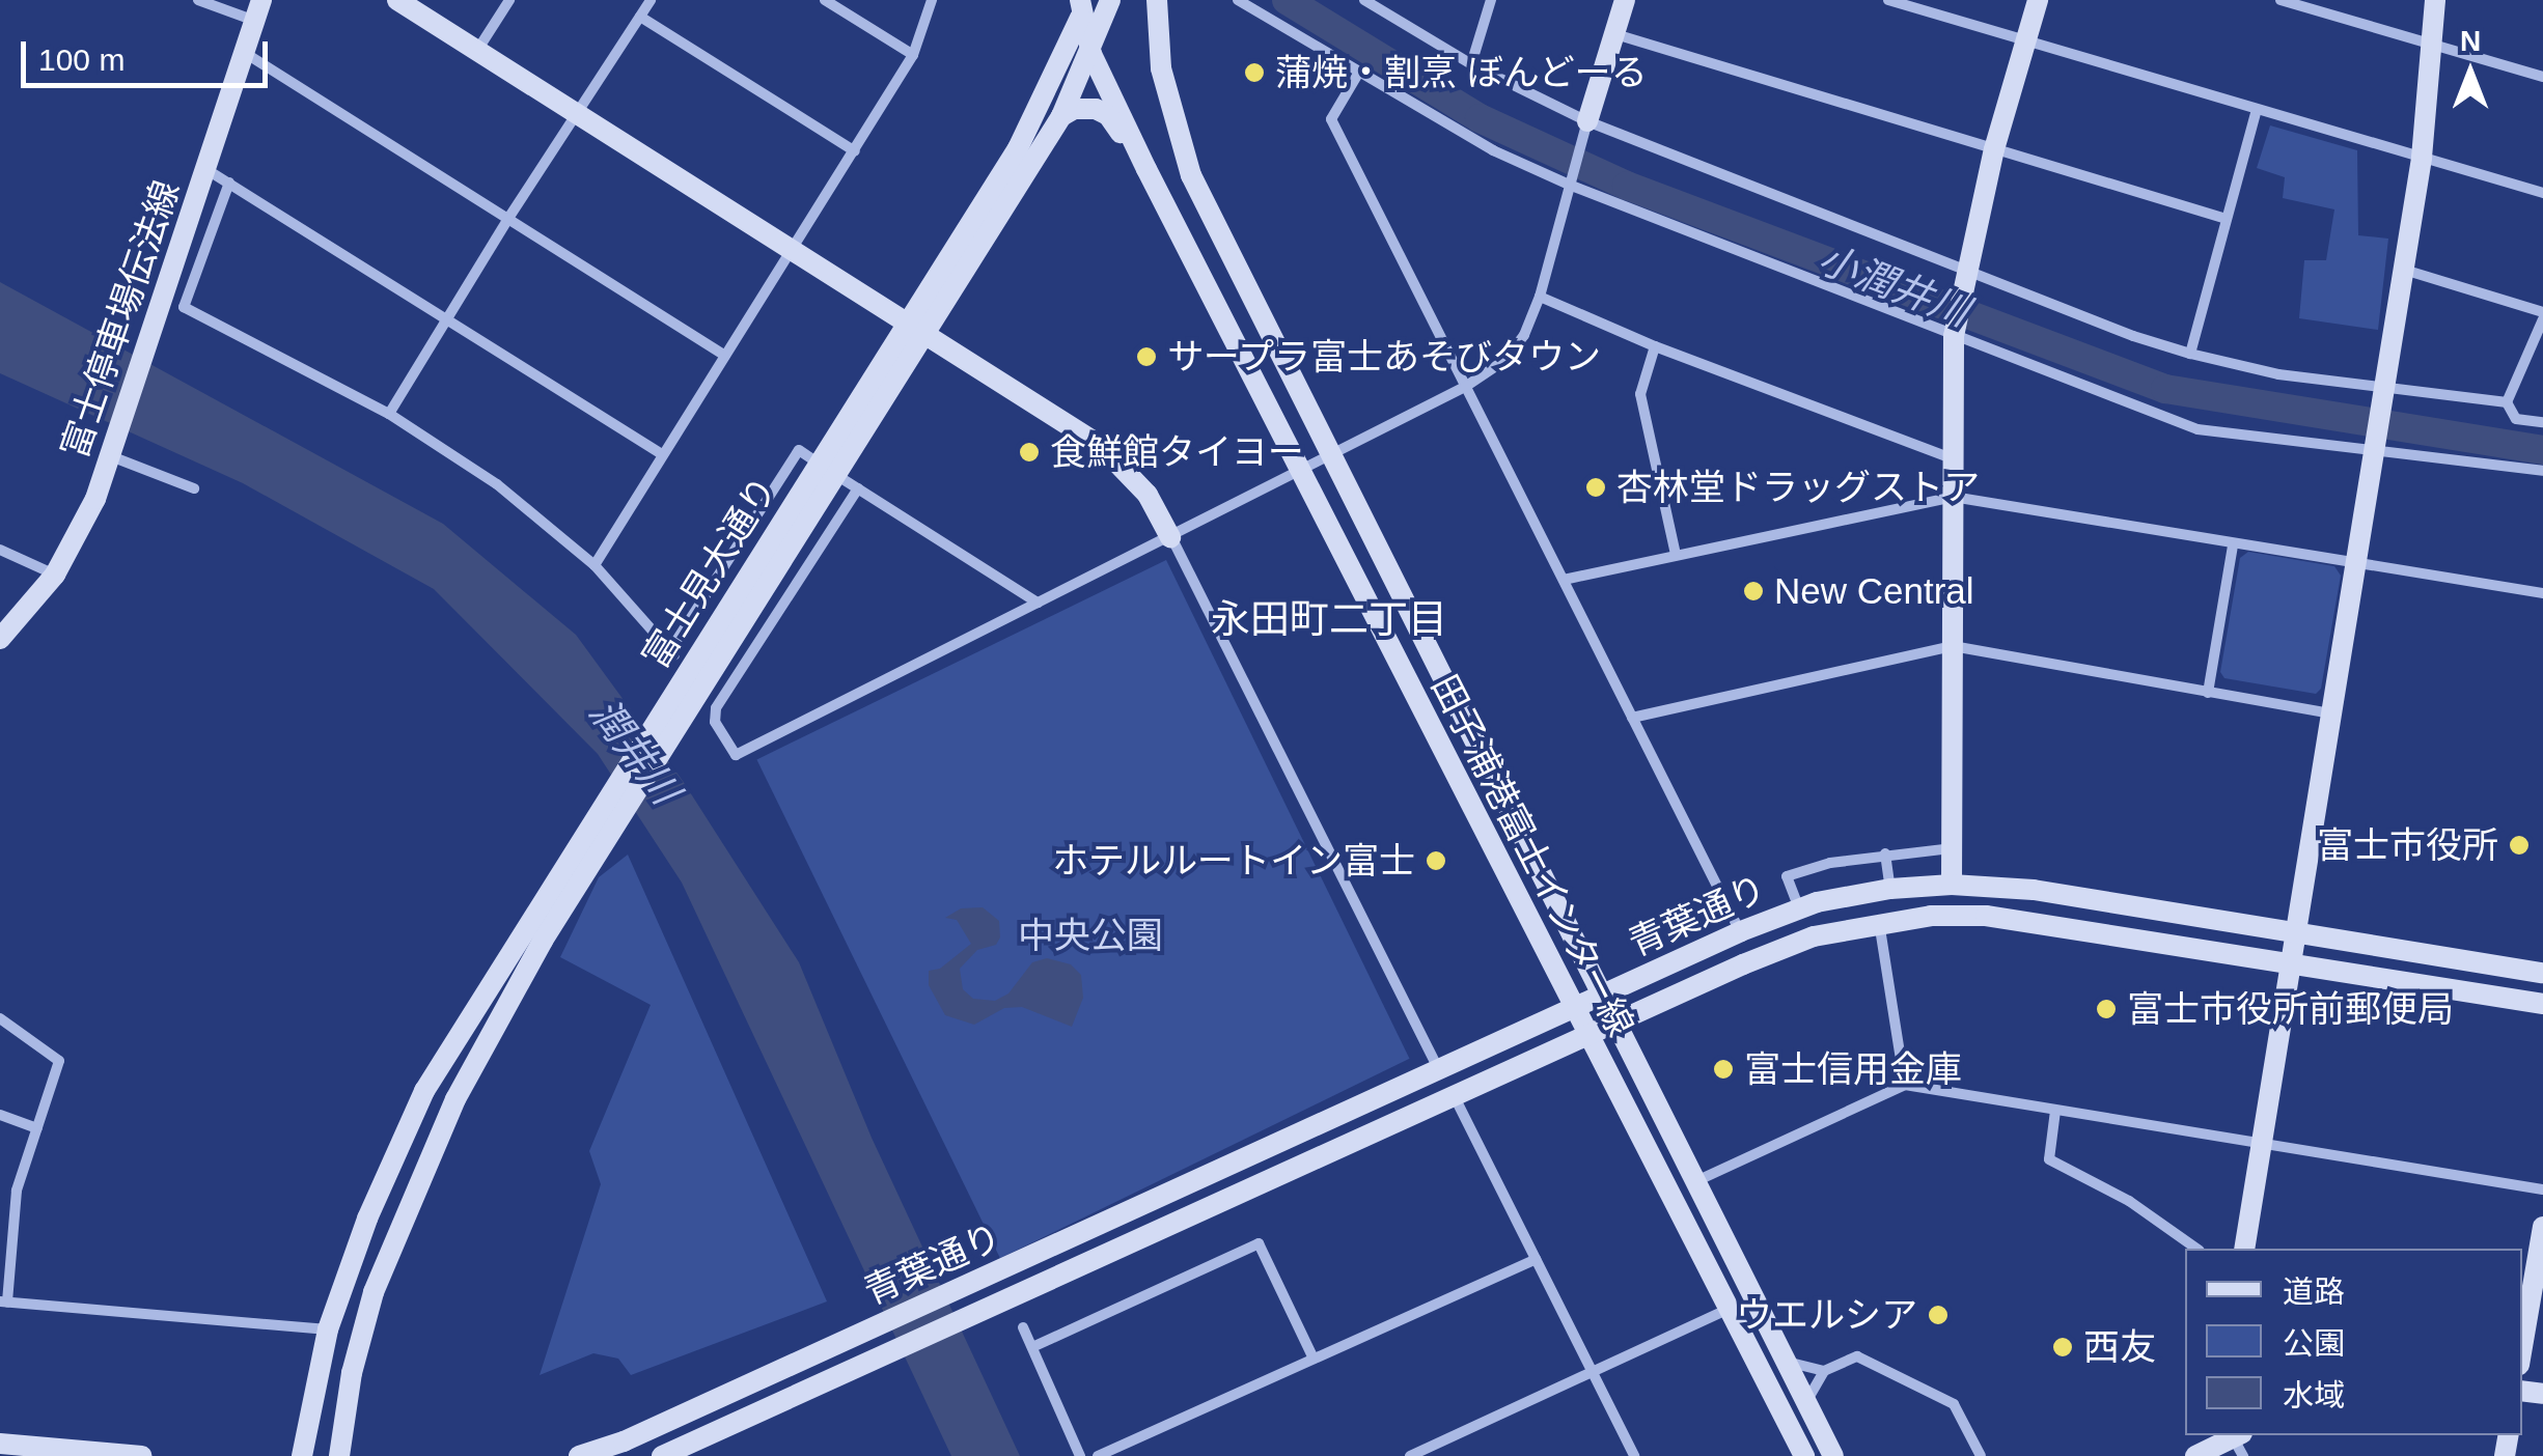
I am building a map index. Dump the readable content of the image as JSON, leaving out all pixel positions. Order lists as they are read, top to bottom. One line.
{"streets":{"street":["富士停車場伝法線","富士見大通り","田子浦港富士インター線","青葉通り"]},"crossings":[["富士見大通り","田子浦港富士インター線"],["田子浦港富士インター線","青葉通り"]],"districts":["永田町二丁目"],"water":["小潤井川","潤井川"],"parks":["中央公園"],"places":["蒲焼・割烹 ぼんどーる","サープラ富士あそびタウン","食鮮館タイヨー","杏林堂ドラッグストア","New Central","富士市役所","ホテルルートイン富士","富士市役所前郵便局","富士信用金庫","ウエルシア","西友"],"legend":["道路","公園","水域"],"scale_bar":"100 m","north":"top"}
